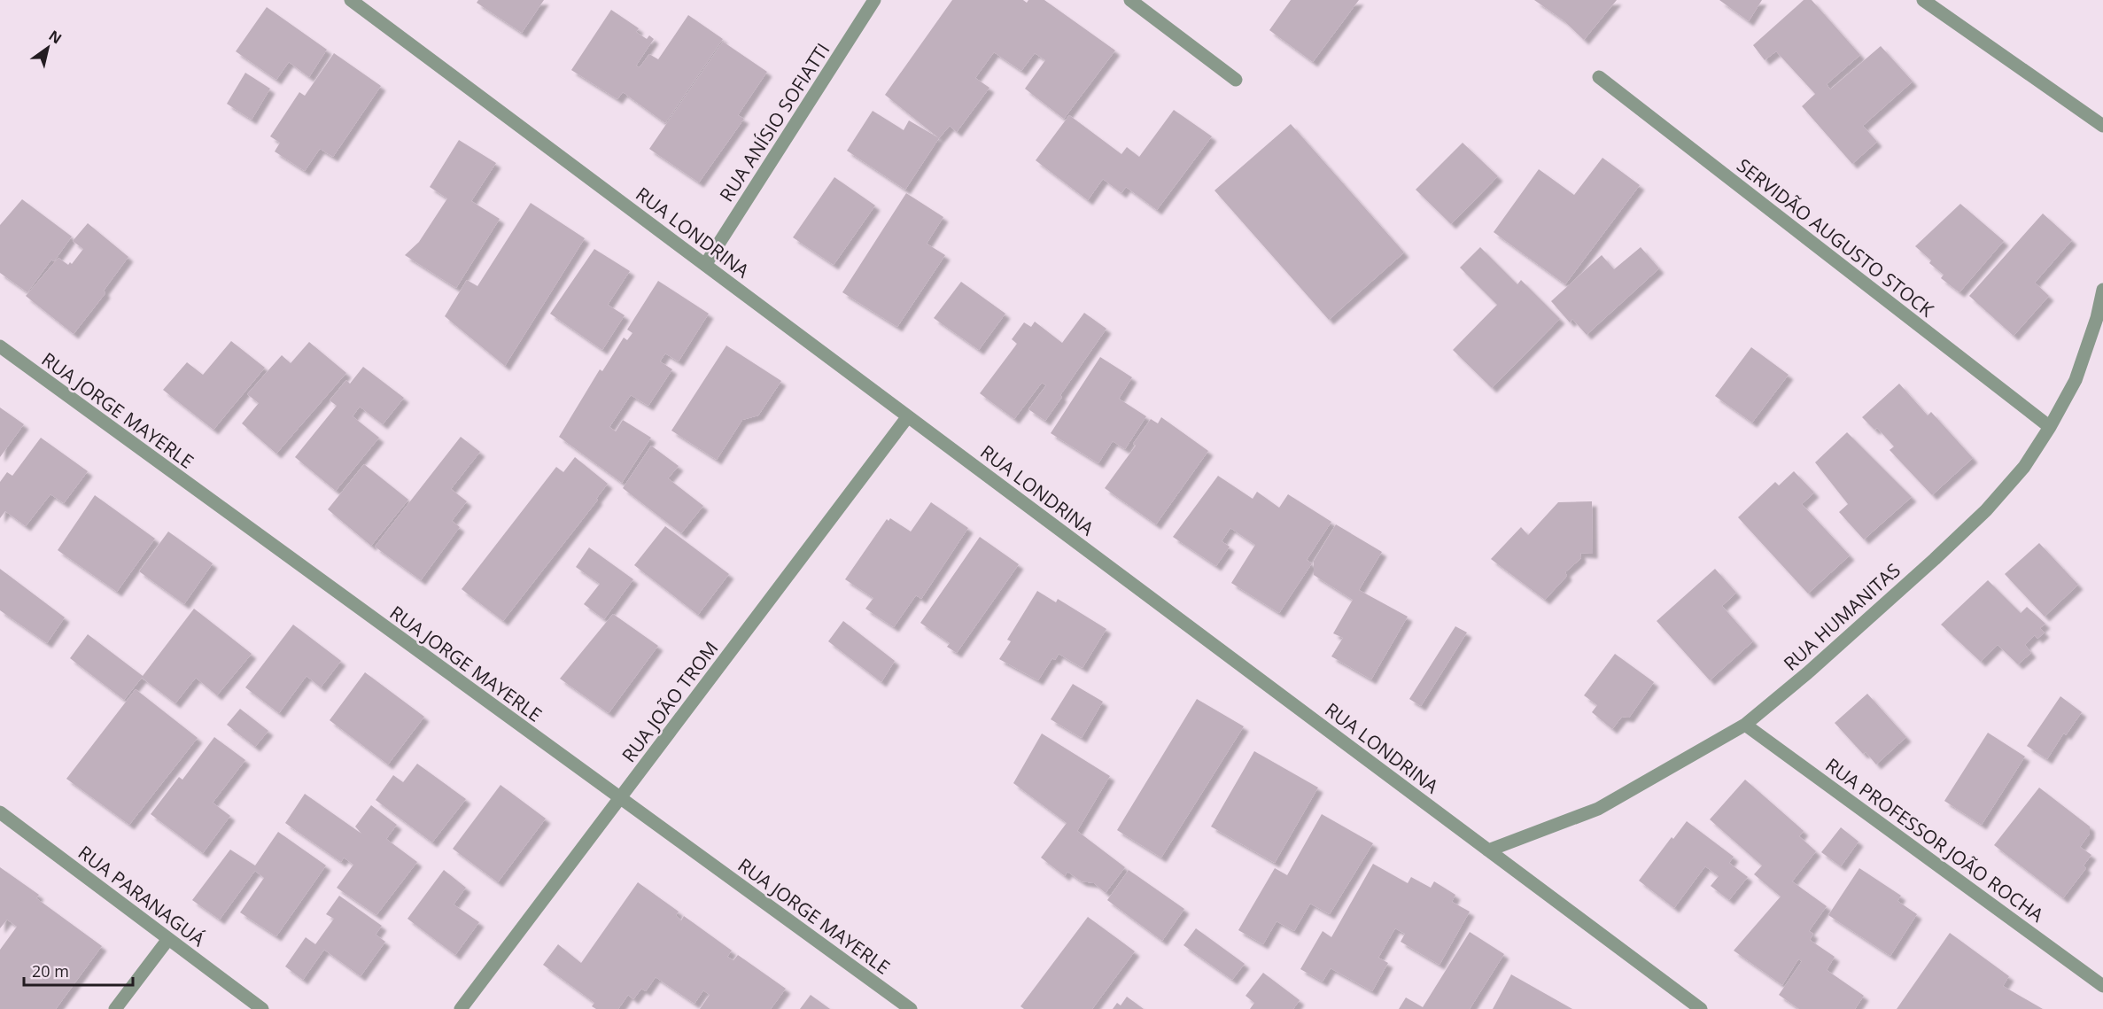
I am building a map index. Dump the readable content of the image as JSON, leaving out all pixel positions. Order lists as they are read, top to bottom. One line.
{"streets":{"street":["RUA ANÍSIO SOFIATTI","RUA LONDRINA","SERVIDÃO AUGUSTO STOCK","RUA JORGE MAYERLE","RUA HUMANITAS","RUA JOÃO TROM","RUA PROFESSOR JOÃO ROCHA","RUA PARANAGUÁ"]},"crossings":[["RUA ANÍSIO SOFIATTI","RUA LONDRINA"],["RUA LONDRINA","RUA HUMANITAS"],["RUA LONDRINA","RUA JOÃO TROM"],["SERVIDÃO AUGUSTO STOCK","RUA HUMANITAS"],["RUA JORGE MAYERLE","RUA JOÃO TROM"],["RUA HUMANITAS","RUA PROFESSOR JOÃO ROCHA"]],"scale_bar":"20 m","north":"top right"}
